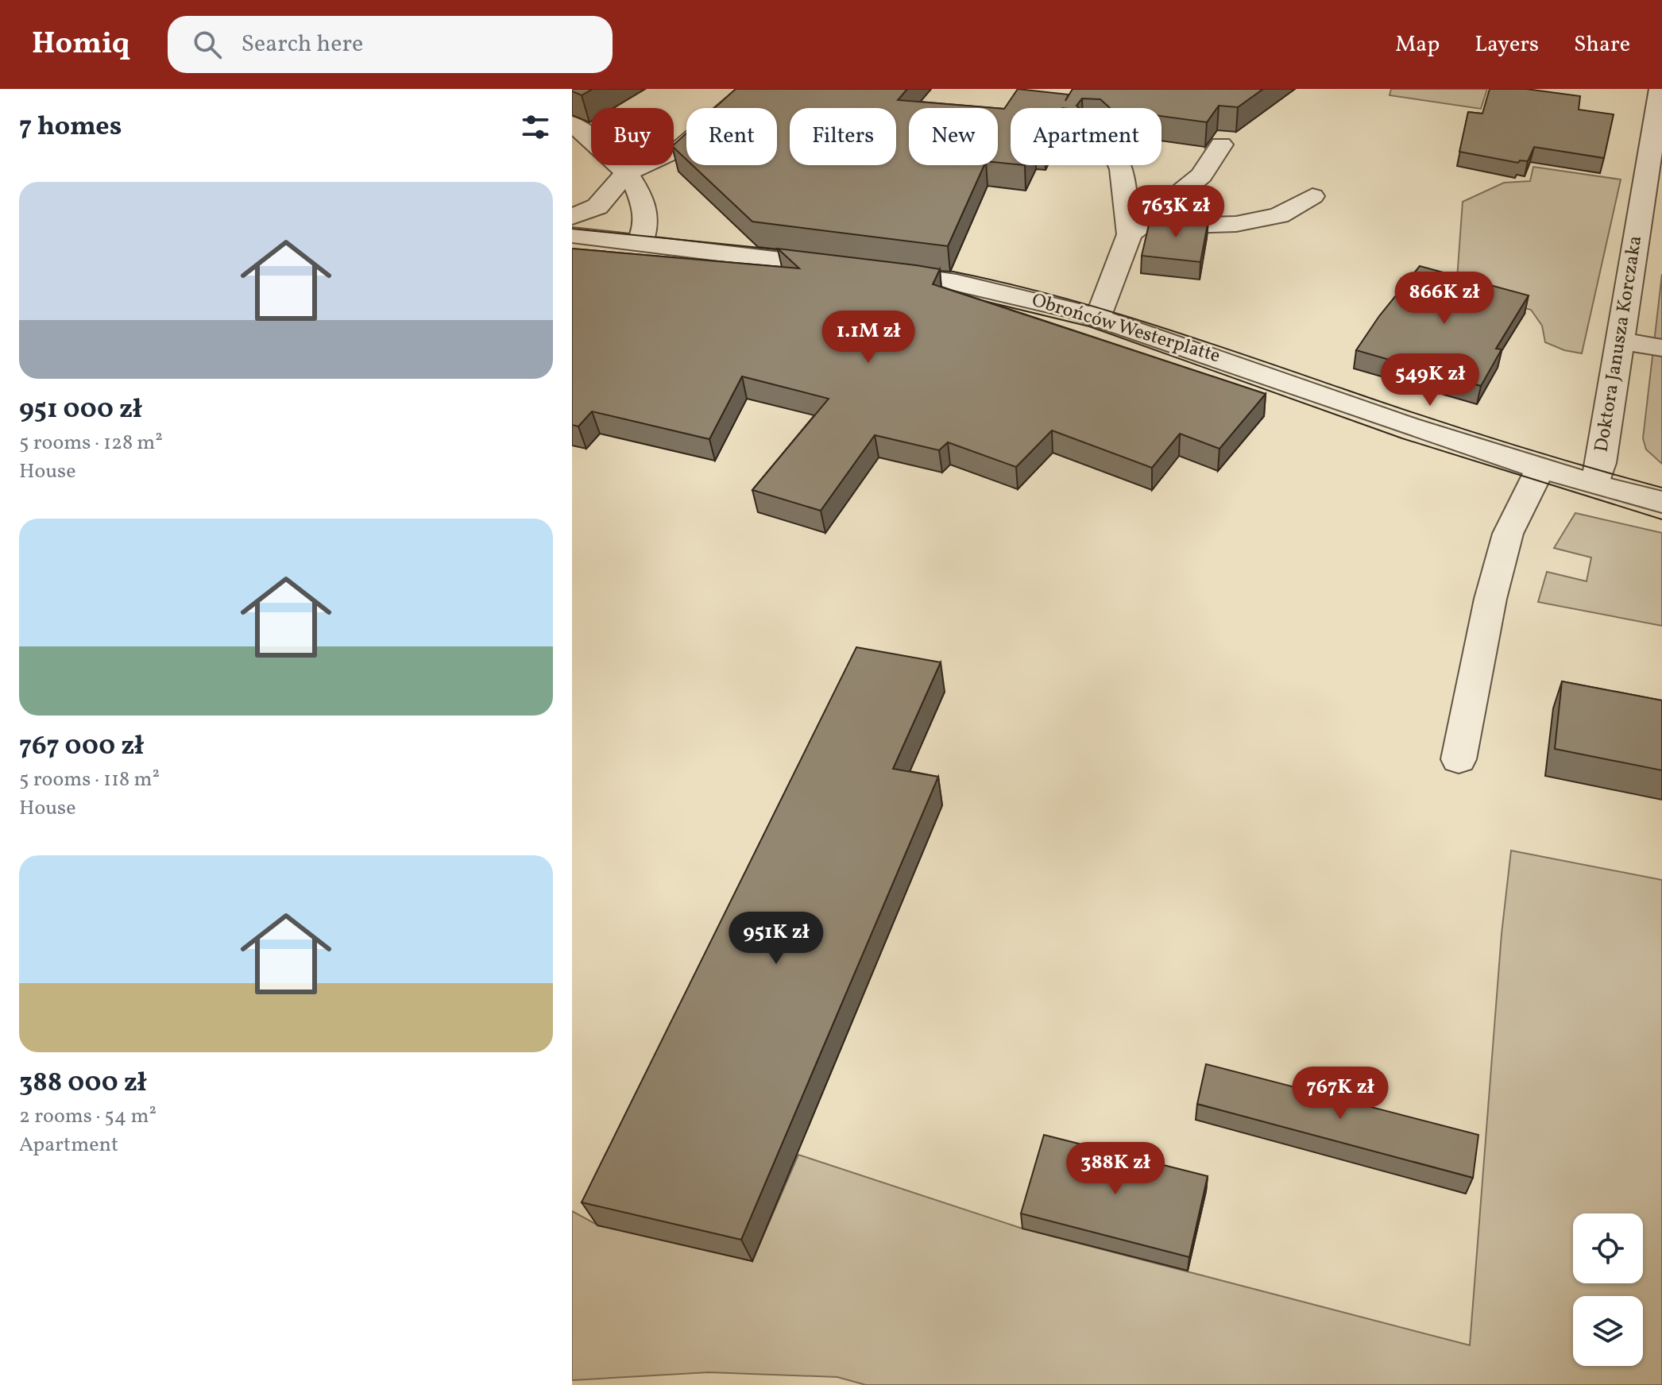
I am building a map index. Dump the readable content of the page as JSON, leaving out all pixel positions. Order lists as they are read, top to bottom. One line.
{"streets":{"street":["Obrońców Westerplatte","Doktora Janusza Korczaka"]},"crossings":[["Obrońców Westerplatte","Doktora Janusza Korczaka"]],"page":{"header":"Homiq","search":"Search here","nav":["Map","Layers","Share"],"heading":"7 homes","chip":["Buy","Rent","Filters","New","Apartment"],"list":[{"name":"951 000 zł","note":"5 rooms · 128 m² · House"},{"name":"767 000 zł","note":"5 rooms · 118 m² · House"},{"name":"388 000 zł","note":"2 rooms · 54 m² · Apartment"}],"price":["763K zł","866K zł","1.1M zł","549K zł","951K zł","767K zł","388K zł"]}}
